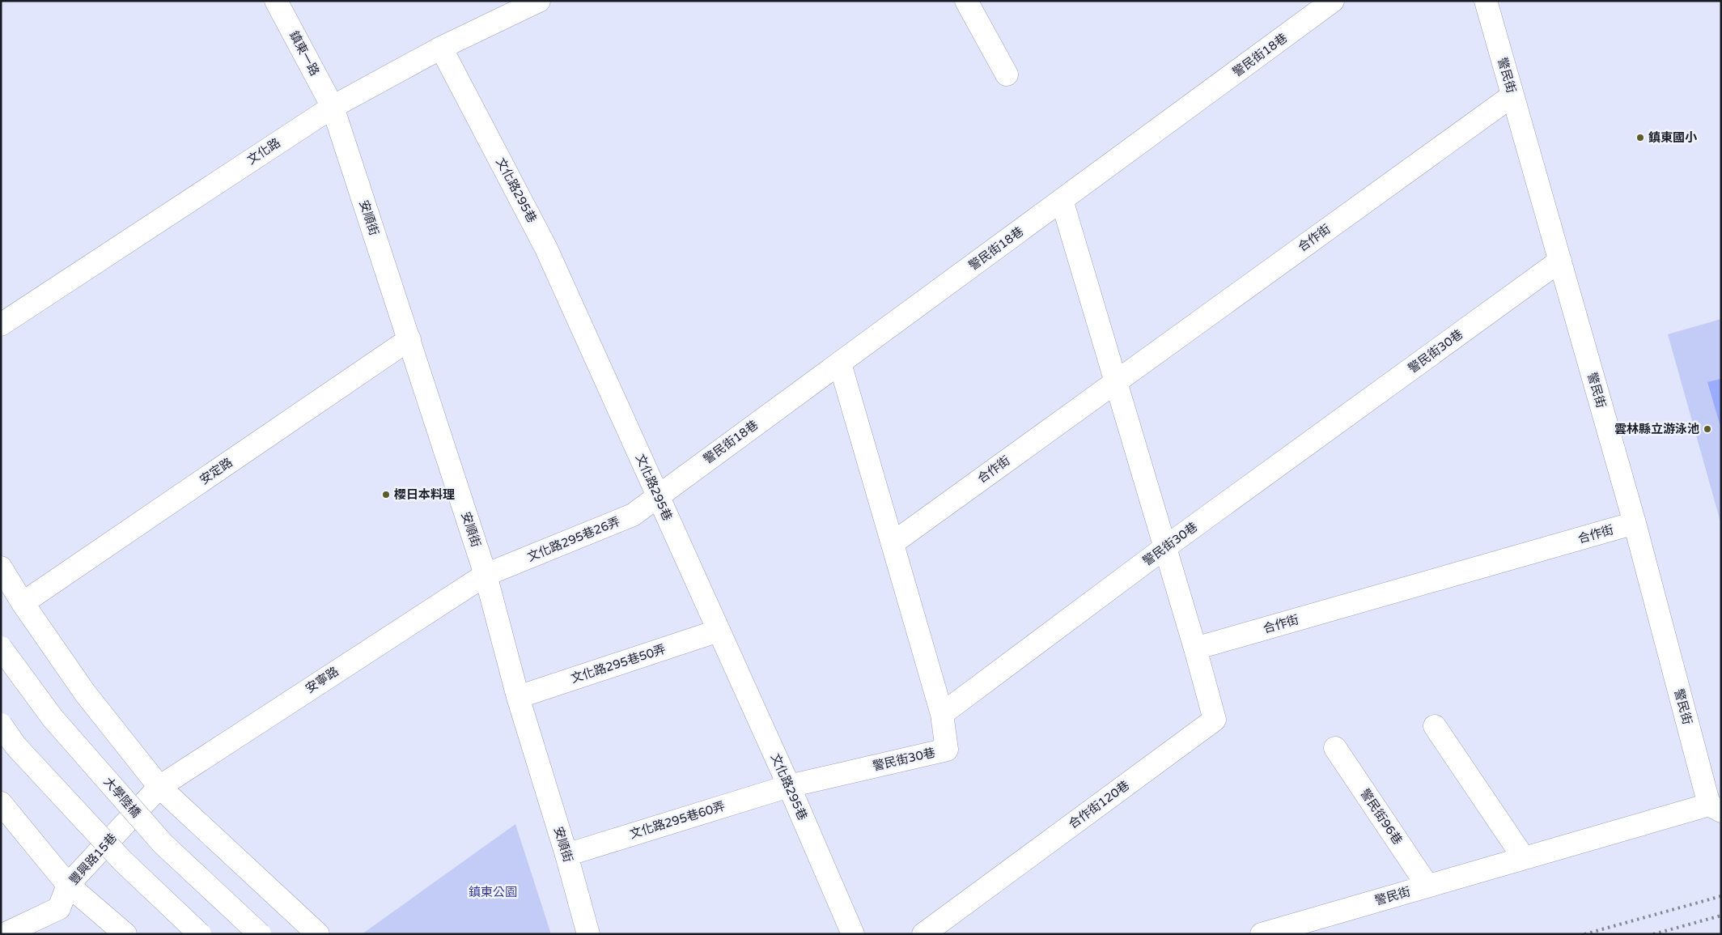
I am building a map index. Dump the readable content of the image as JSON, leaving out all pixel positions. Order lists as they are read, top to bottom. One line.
{"streets":{"street":["鎮東一路","警民街18巷","警民街","文化路","文化路295巷","安順街","合作街","警民街30巷","安定路","文化路295巷26弄","文化路295巷50弄","安寧路","大學陸橋","合作街120巷","警民街96巷","文化路295巷60弄","豐興路15巷"]},"crossings":[["鎮東一路","文化路"],["鎮東一路","安順街"],["警民街18巷","文化路295巷"],["警民街18巷","文化路295巷26弄"],["警民街","合作街"],["警民街","警民街30巷"],["警民街","警民街96巷"],["文化路","文化路295巷"],["文化路","安順街"],["文化路295巷","警民街30巷"],["文化路295巷","文化路295巷26弄"],["文化路295巷","文化路295巷50弄"],["文化路295巷","文化路295巷60弄"],["安順街","安定路"],["安順街","文化路295巷26弄"],["安順街","文化路295巷50弄"],["安順街","安寧路"],["安順街","文化路295巷60弄"],["合作街","合作街120巷"],["警民街30巷","文化路295巷60弄"],["文化路295巷26弄","安寧路"],["安寧路","豐興路15巷"]],"parks":["鎮東公園"],"places":["鎮東國小","雲林縣立游泳池","櫻日本料理"]}
